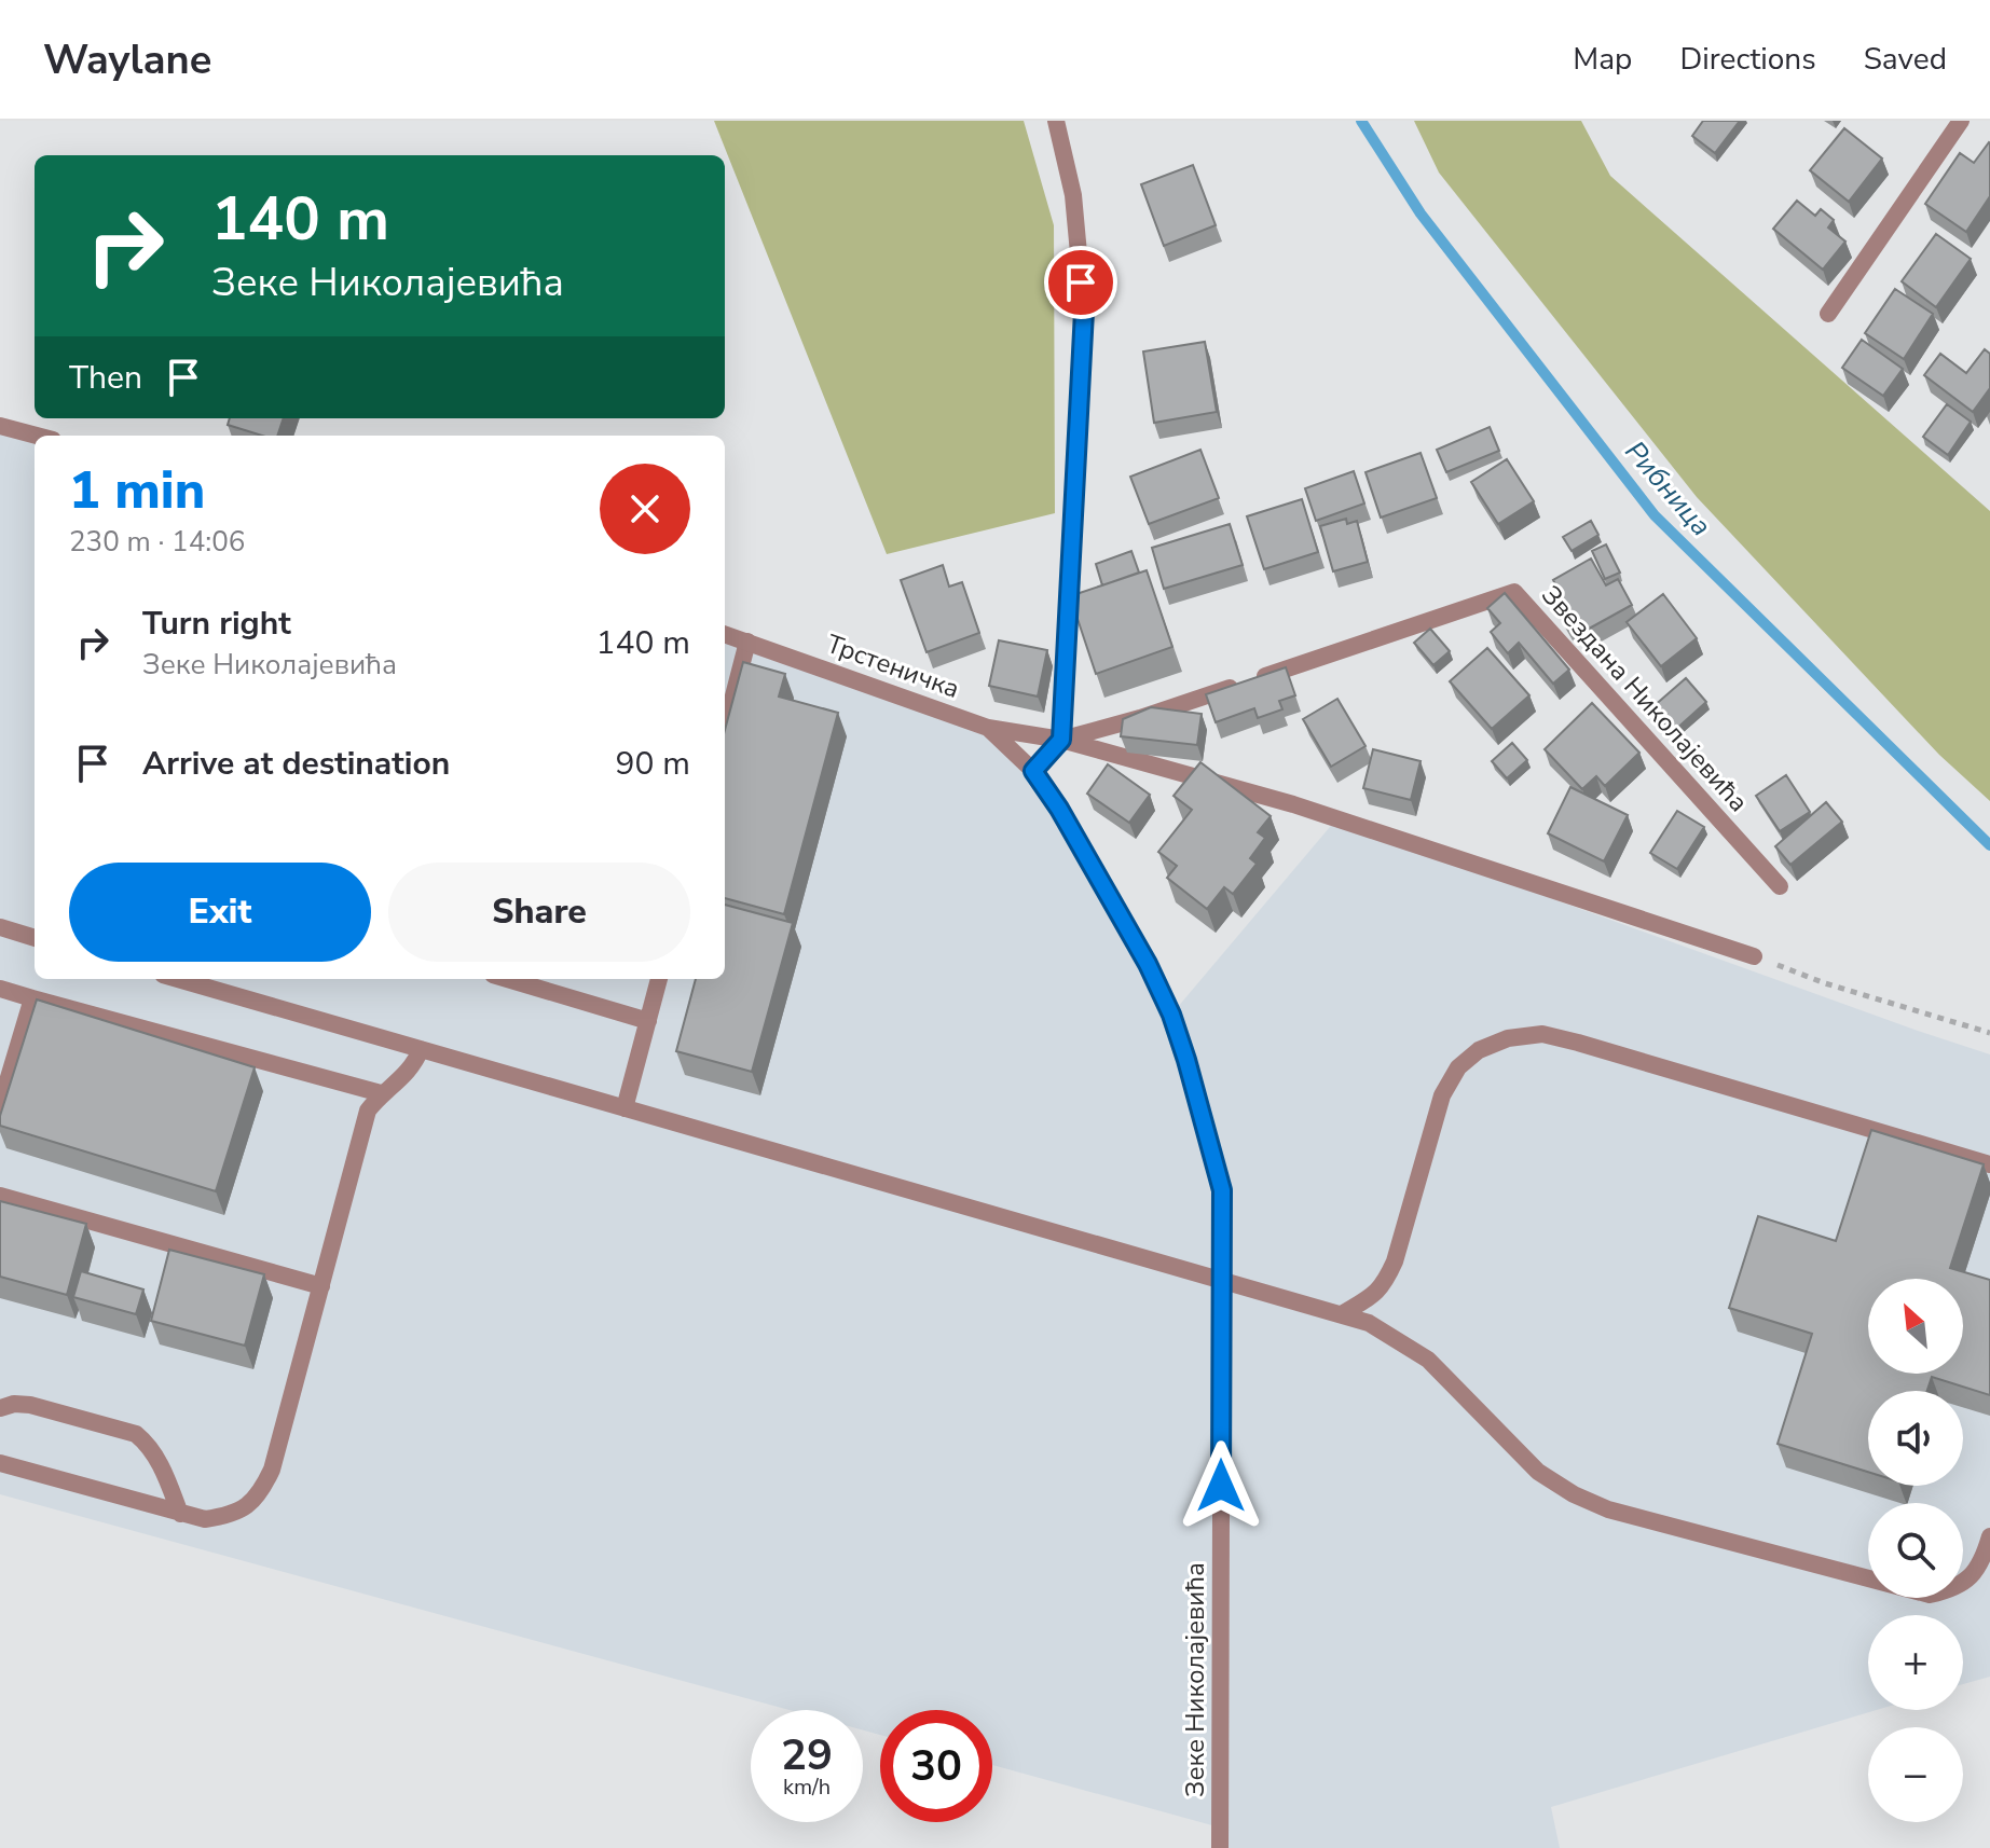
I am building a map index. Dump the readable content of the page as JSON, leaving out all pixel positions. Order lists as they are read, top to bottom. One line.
{"streets":{"street":["Трстеничка","Звездана Николајевића","Зеке Николајевића"]},"crossings":[["Трстеничка","Звездана Николајевића"],["Трстеничка","Зеке Николајевића"]],"water":["Рибница"],"north":"top left","page":{"header":"Waylane","nav":["Map","Directions","Saved"],"turn":["140 m","Зеке Николајевића"],"then":"Then","heading":["1 min","230 m · 14:06"],"list":[{"name":"Turn right","note":"Зеке Николајевића","value":"140 m"},{"name":"Arrive at destination","value":"90 m"}],"buttons":["Exit","Share"],"map_buttons":["+","−"],"speed":"29 km/h","limit":"30"}}
